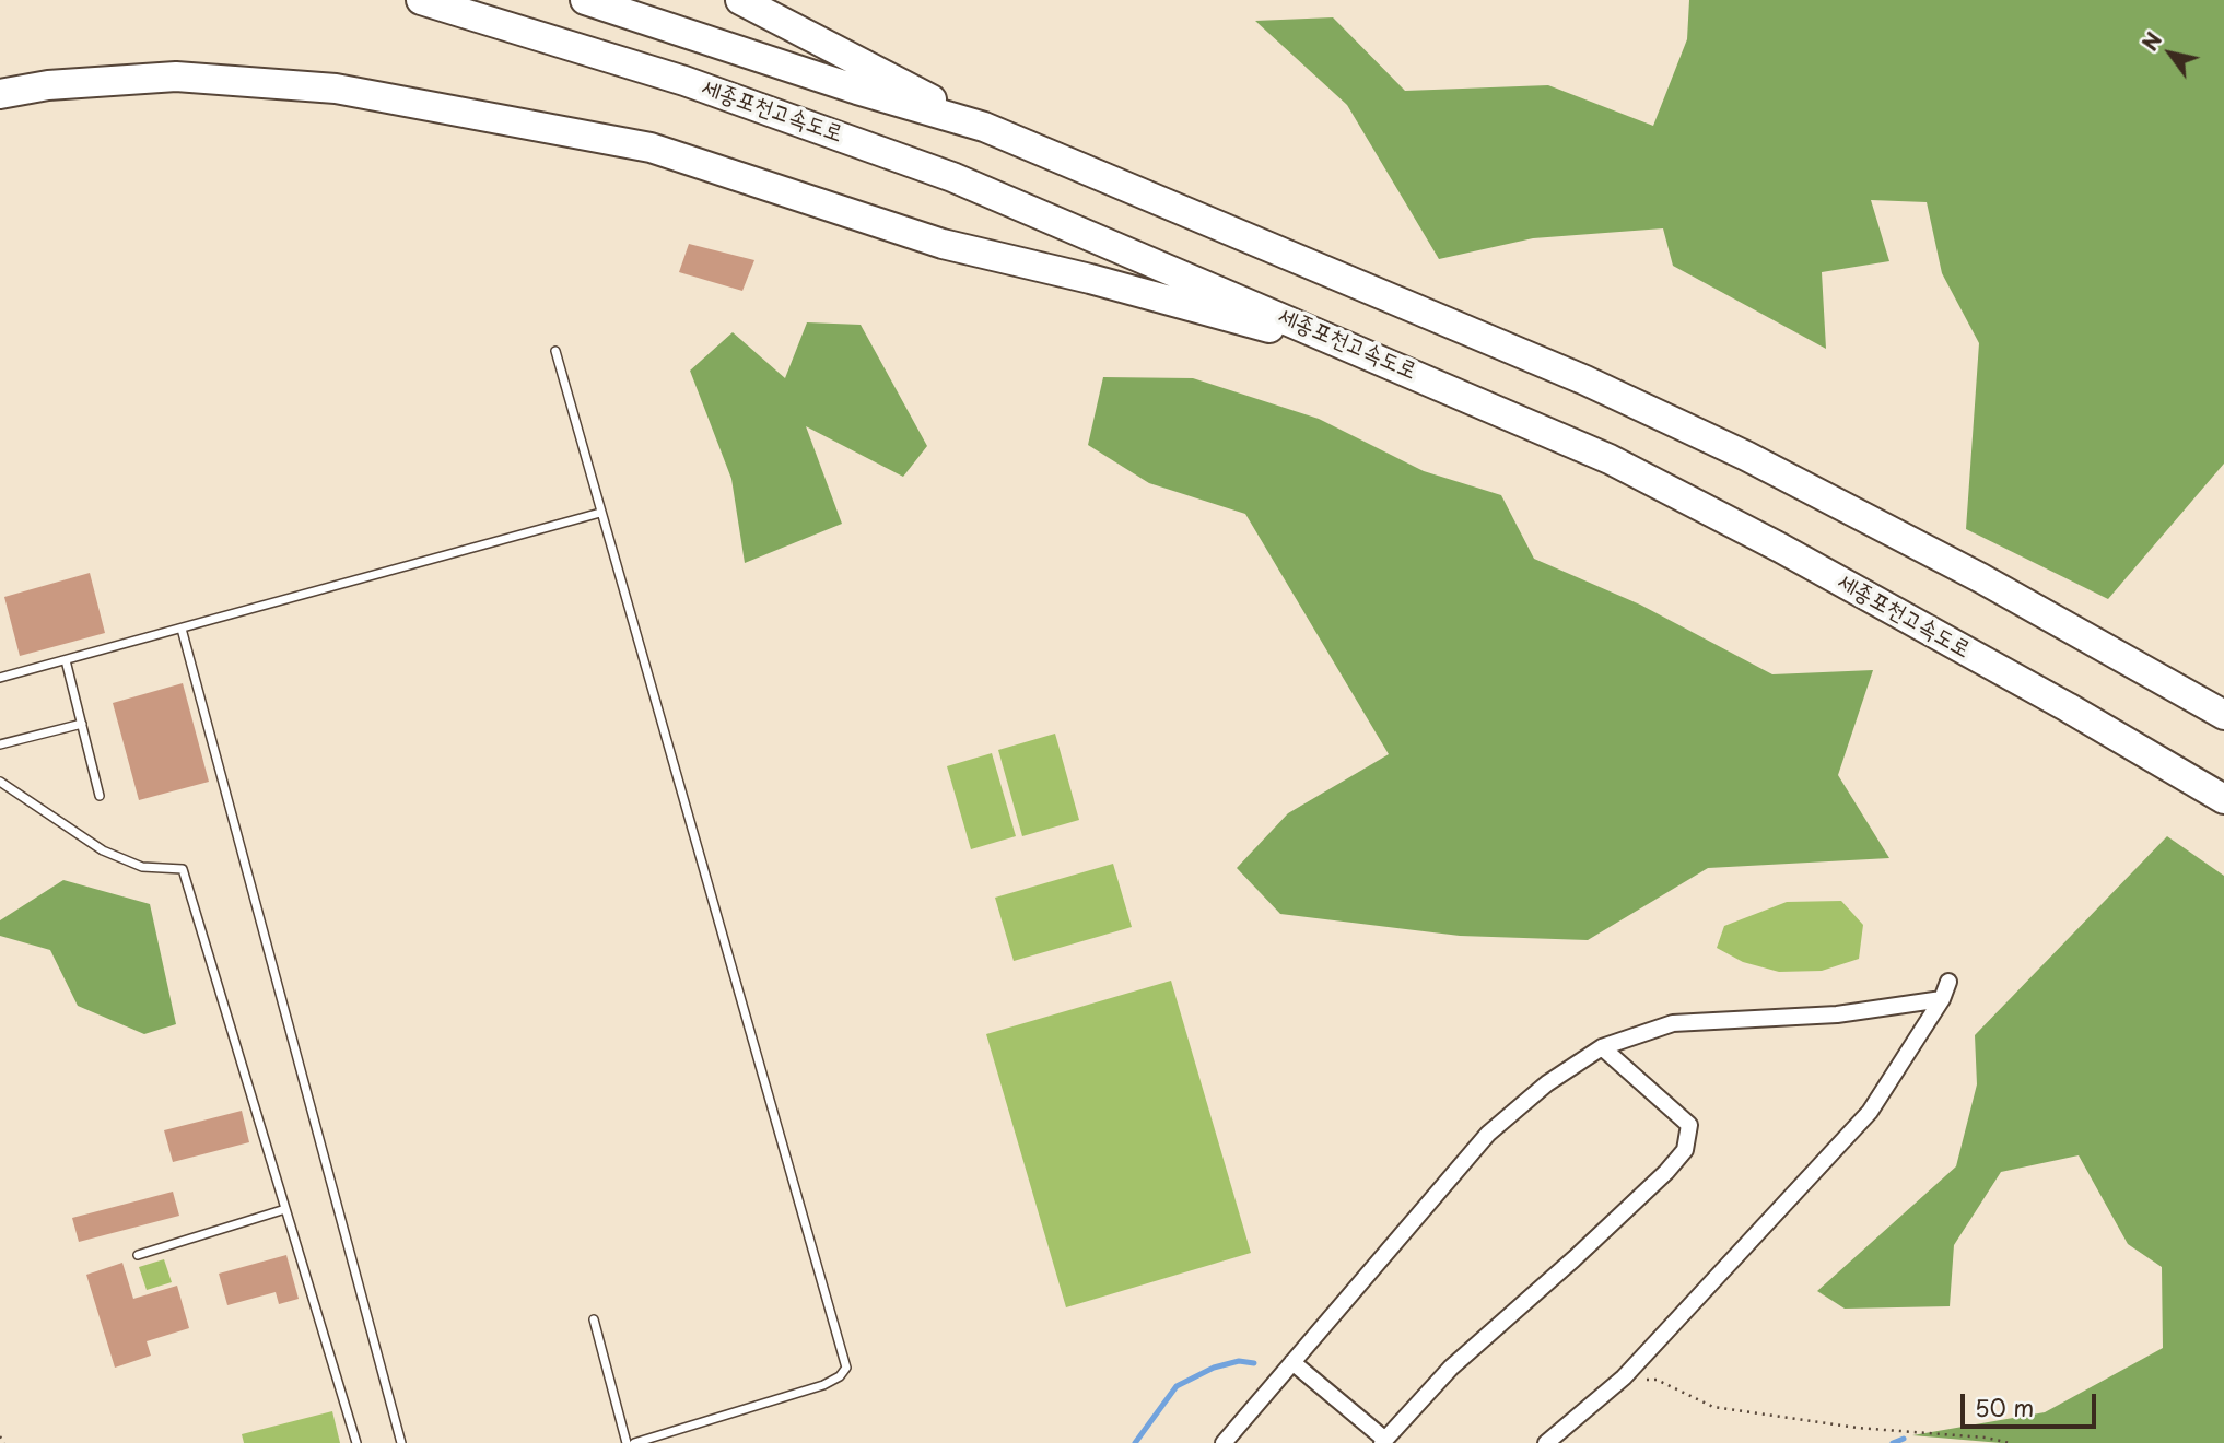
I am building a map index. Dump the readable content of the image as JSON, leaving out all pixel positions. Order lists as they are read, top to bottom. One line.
{"streets":{"highway":["세종포천고속도로"]},"scale_bar":"50 m","north":"top left"}
